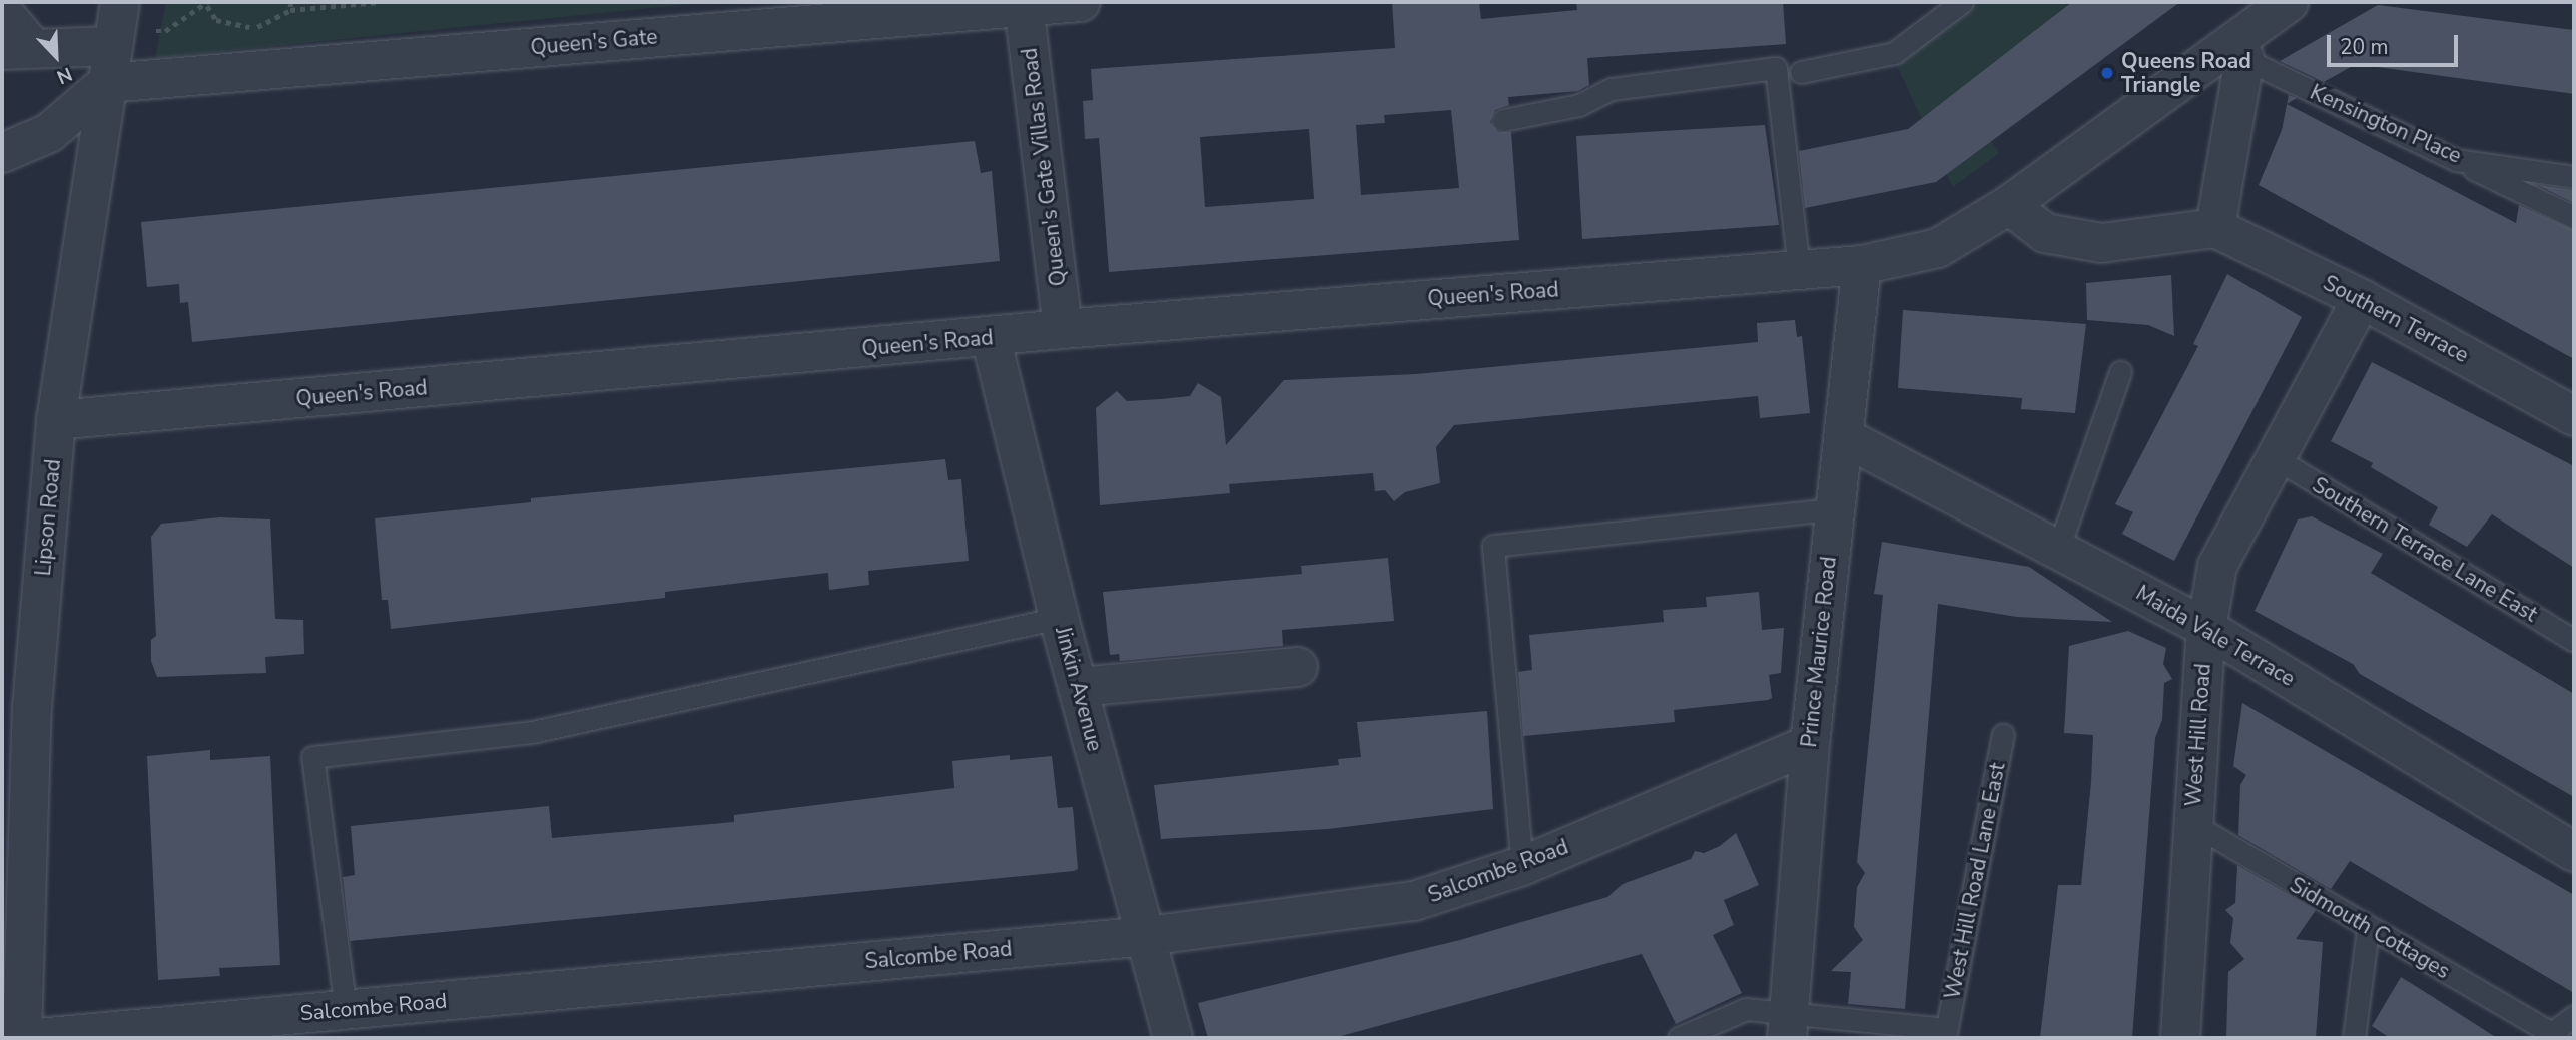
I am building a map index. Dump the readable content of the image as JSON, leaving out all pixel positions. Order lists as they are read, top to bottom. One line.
{"streets":{"street":["Queen's Gate","Queen's Gate Villas Road","Queen's Road","Southern Terrace","Lipson Road","Maida Vale Terrace","Prince Maurice Road","Jinkin Avenue","West Hill Road","Salcombe Road"],"lane":["Kensington Place","Southern Terrace Lane East","West Hill Road Lane East","Sidmouth Cottages"]},"crossings":[["Queen's Gate","Queen's Gate Villas Road"],["Queen's Gate","Lipson Road"],["Kensington Place","Queen's Road"],["Queen's Gate Villas Road","Queen's Road"],["Queen's Road","Lipson Road"],["Queen's Road","Prince Maurice Road"],["Queen's Road","Jinkin Avenue"],["Southern Terrace","West Hill Road"],["Southern Terrace Lane East","West Hill Road"],["Maida Vale Terrace","Prince Maurice Road"],["Maida Vale Terrace","West Hill Road"],["Prince Maurice Road","Salcombe Road"],["Prince Maurice Road","West Hill Road Lane East"],["Jinkin Avenue","Salcombe Road"],["West Hill Road","Sidmouth Cottages"]],"places":["Queens Road Triangle"],"scale_bar":"20 m","north":"bottom right"}
